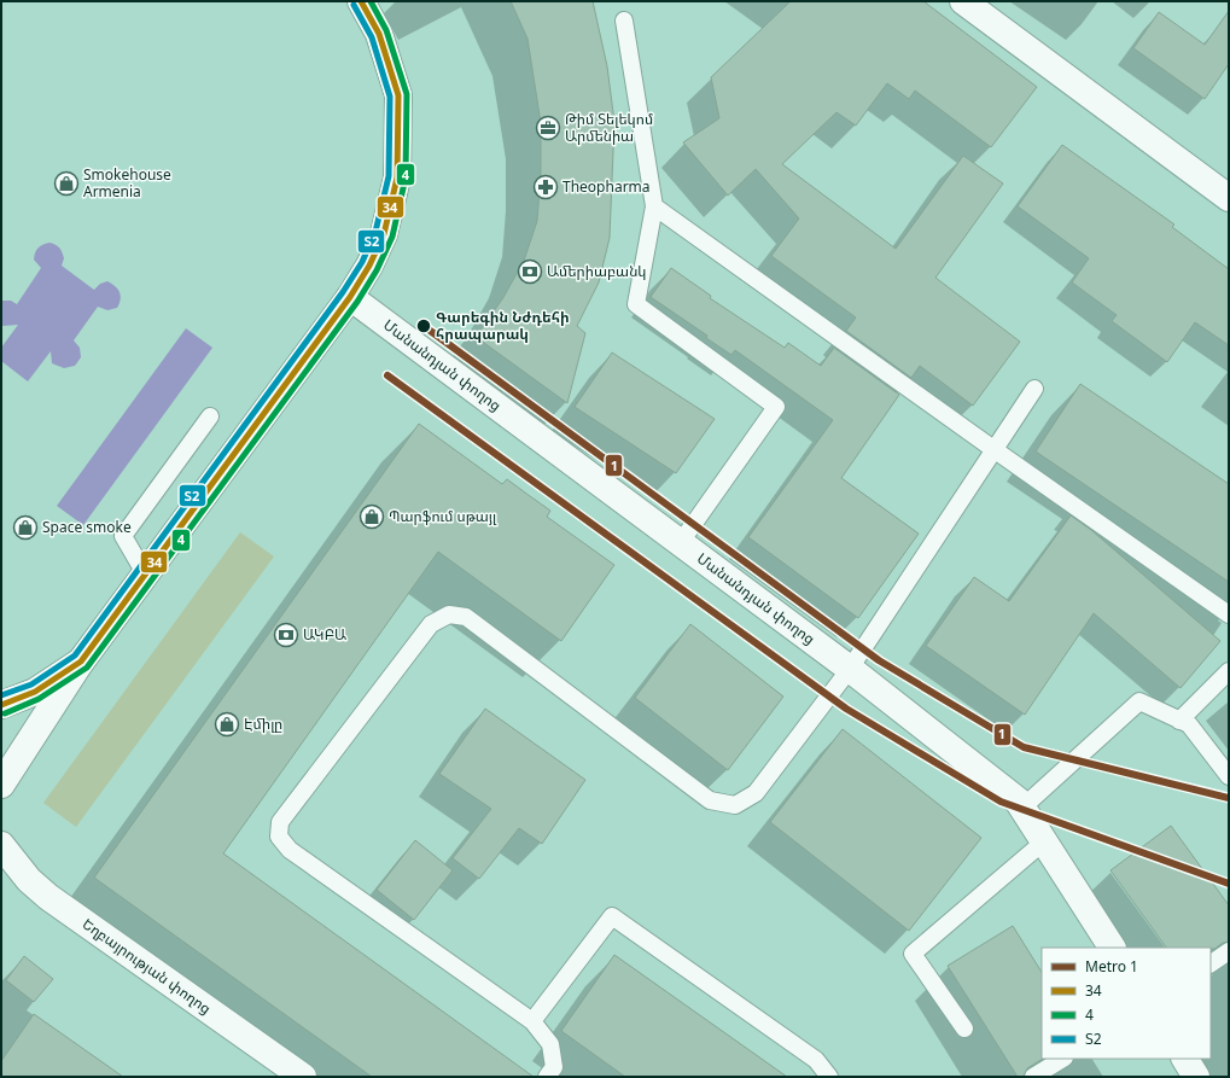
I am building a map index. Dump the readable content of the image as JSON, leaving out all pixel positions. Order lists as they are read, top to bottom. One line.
{"streets":{"street":["Մանանդյան փողոց","Եղբայրության փողոց"]},"places":{"office":["Թիմ Տելեկոմ Արմենիա"],"shop":["Smokehouse Armenia","Պարֆում սթայլ","Space smoke","Էմիլը"],"pharmacy":["Theopharma"],"bank":["Ամերիաբանկ","ԱԿԲԱ"],"other":["Գարեգին Նժդեհի հրապարակ"]},"lines":["transit line 34","transit line 4","transit line Տ2","metro line 1"],"legend":["Metro 1","34","4","Տ2"]}
